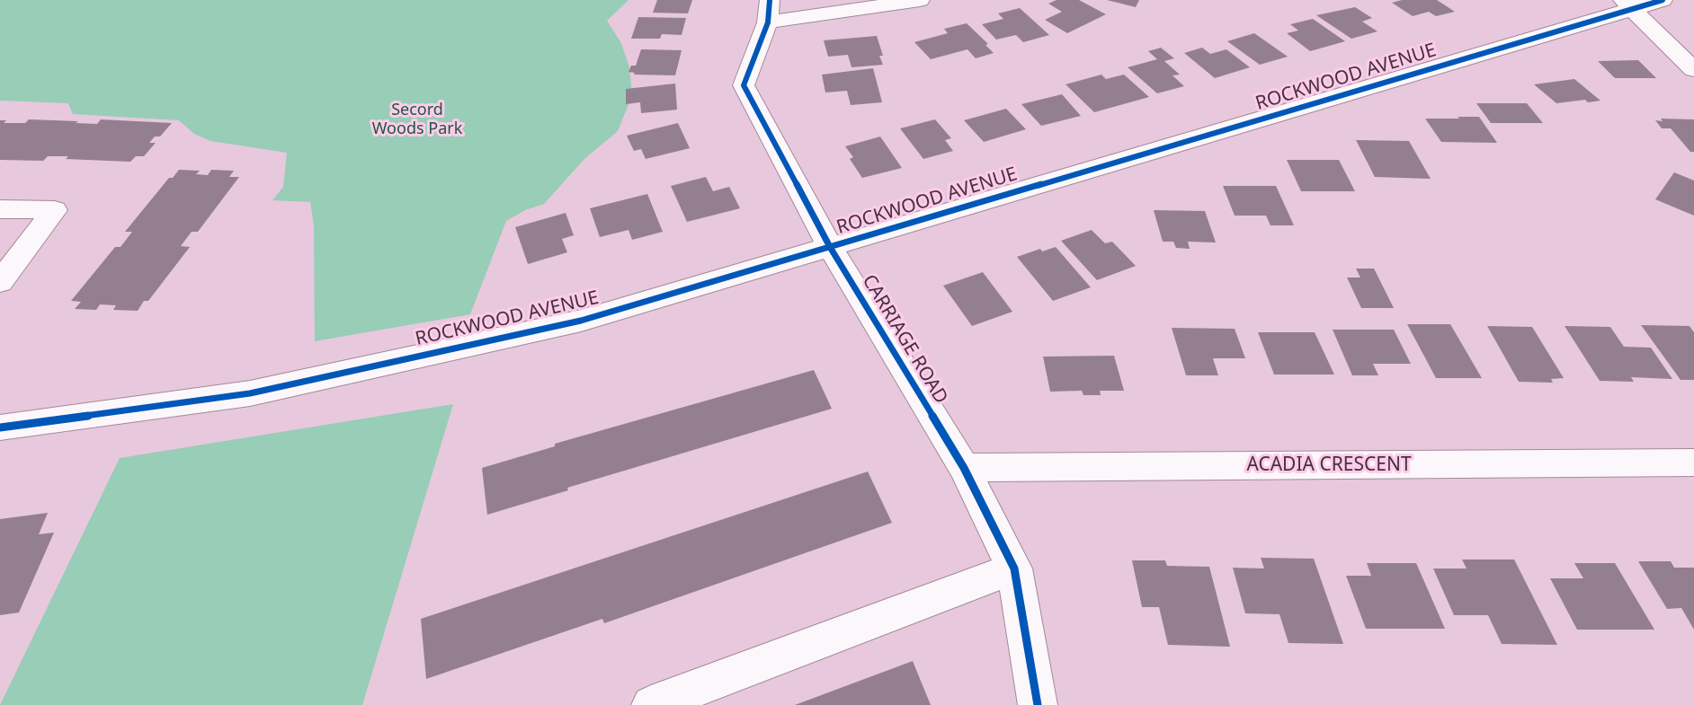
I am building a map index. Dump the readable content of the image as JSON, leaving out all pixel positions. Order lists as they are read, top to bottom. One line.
{"streets":{"street":["ROCKWOOD AVENUE","CARRIAGE ROAD","ACADIA CRESCENT"]},"crossings":[["ROCKWOOD AVENUE","CARRIAGE ROAD"],["CARRIAGE ROAD","ACADIA CRESCENT"]],"parks":["Secord Woods Park"]}
